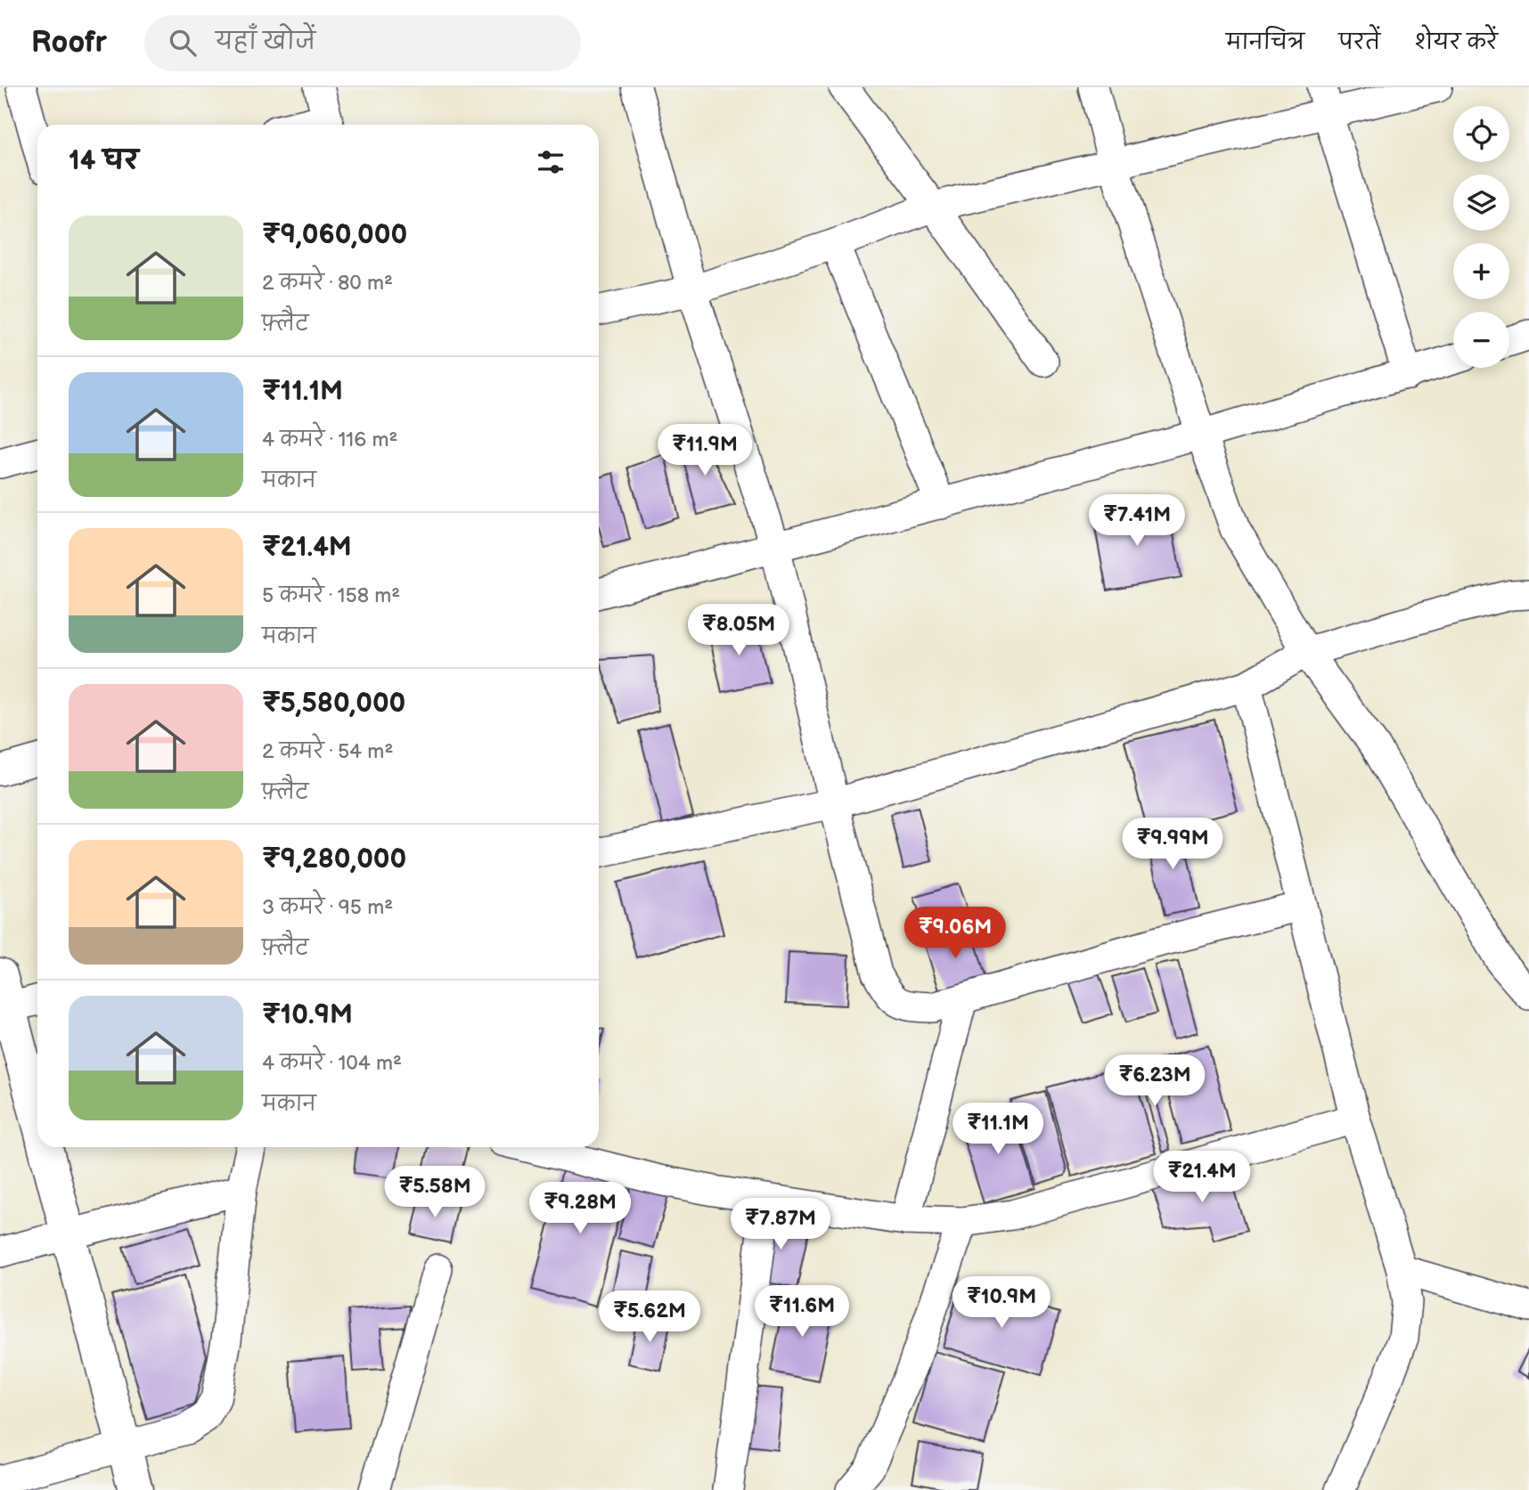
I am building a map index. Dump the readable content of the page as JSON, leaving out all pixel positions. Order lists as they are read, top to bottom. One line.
{"page":{"header":"Roofr","search":"यहाँ खोजें","nav":["मानचित्र","परतें","शेयर करें"],"map_buttons":["+","−"],"heading":"14 घर","list":[{"name":"₹9,060,000","note":"2 कमरे · 80 m² · फ़्लैट"},{"name":"₹11.1M","note":"4 कमरे · 116 m² · मकान"},{"name":"₹21.4M","note":"5 कमरे · 158 m² · मकान"},{"name":"₹5,580,000","note":"2 कमरे · 54 m² · फ़्लैट"},{"name":"₹9,280,000","note":"3 कमरे · 95 m² · फ़्लैट"},{"name":"₹10.9M","note":"4 कमरे · 104 m² · मकान"}],"price":["₹11.9M","₹7.41M","₹8.05M","₹9.99M","₹9.06M","₹6.23M","₹11.1M","₹21.4M","₹5.58M","₹9.28M","₹7.87M","₹10.9M","₹11.6M","₹5.62M"]}}
